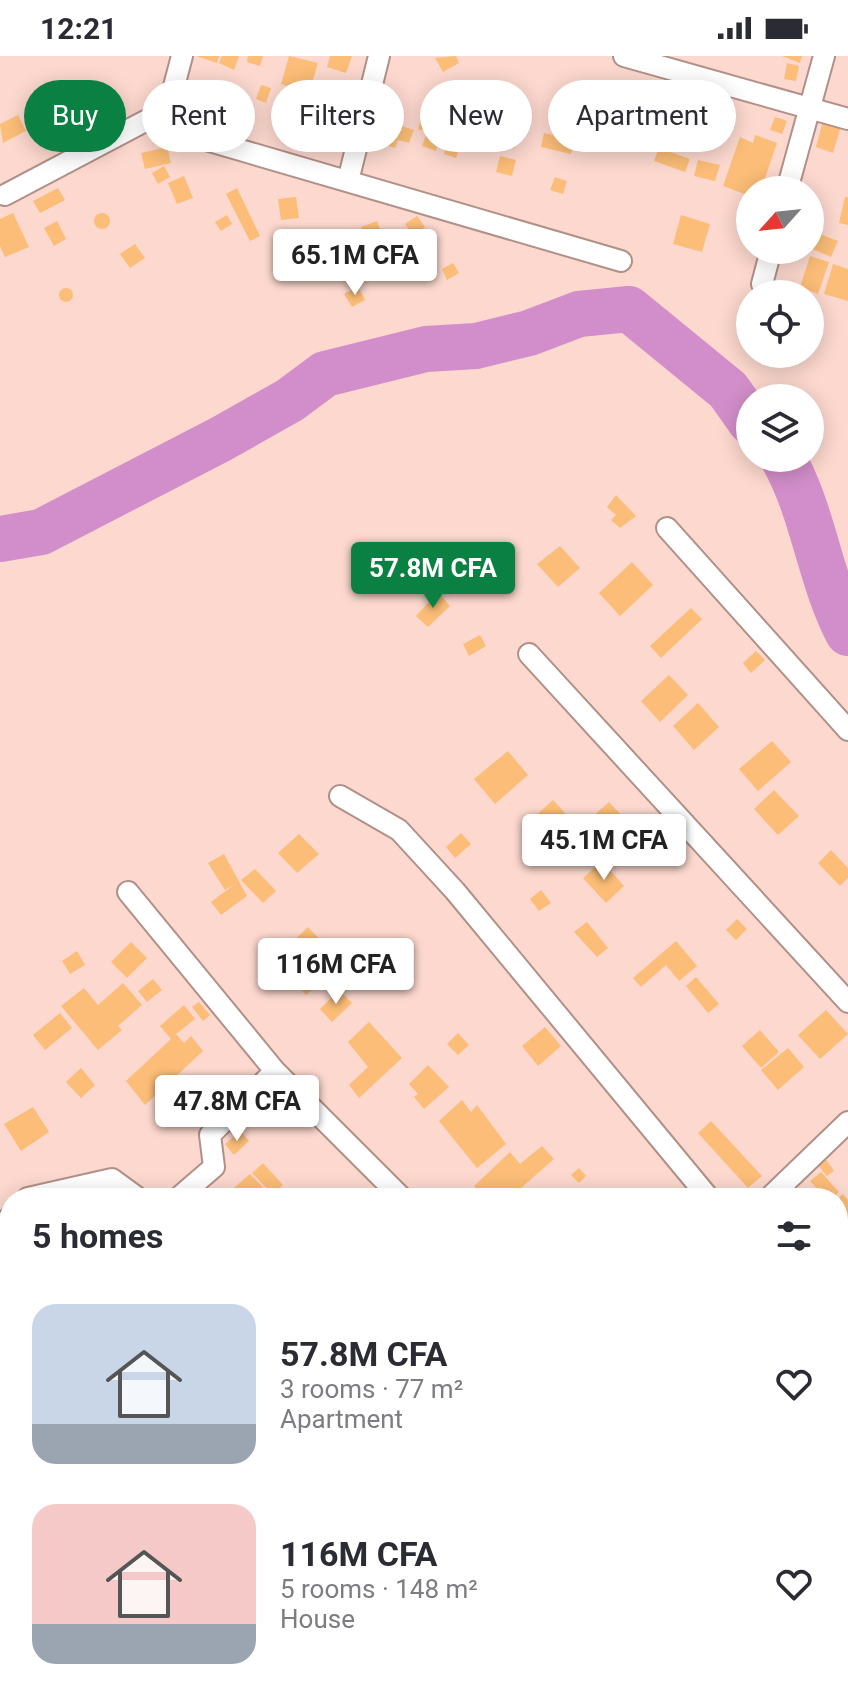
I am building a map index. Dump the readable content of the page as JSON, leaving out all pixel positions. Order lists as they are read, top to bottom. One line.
{"north":"bottom left","page":{"status":"12:21","chip":["Buy","Rent","Filters","New","Apartment"],"price":["65.1M CFA","57.8M CFA","45.1M CFA","116M CFA","47.8M CFA"],"heading":"5 homes","list":[{"name":"57.8M CFA","note":"3 rooms · 77 m² · Apartment"},{"name":"116M CFA","note":"5 rooms · 148 m² · House"}]}}
